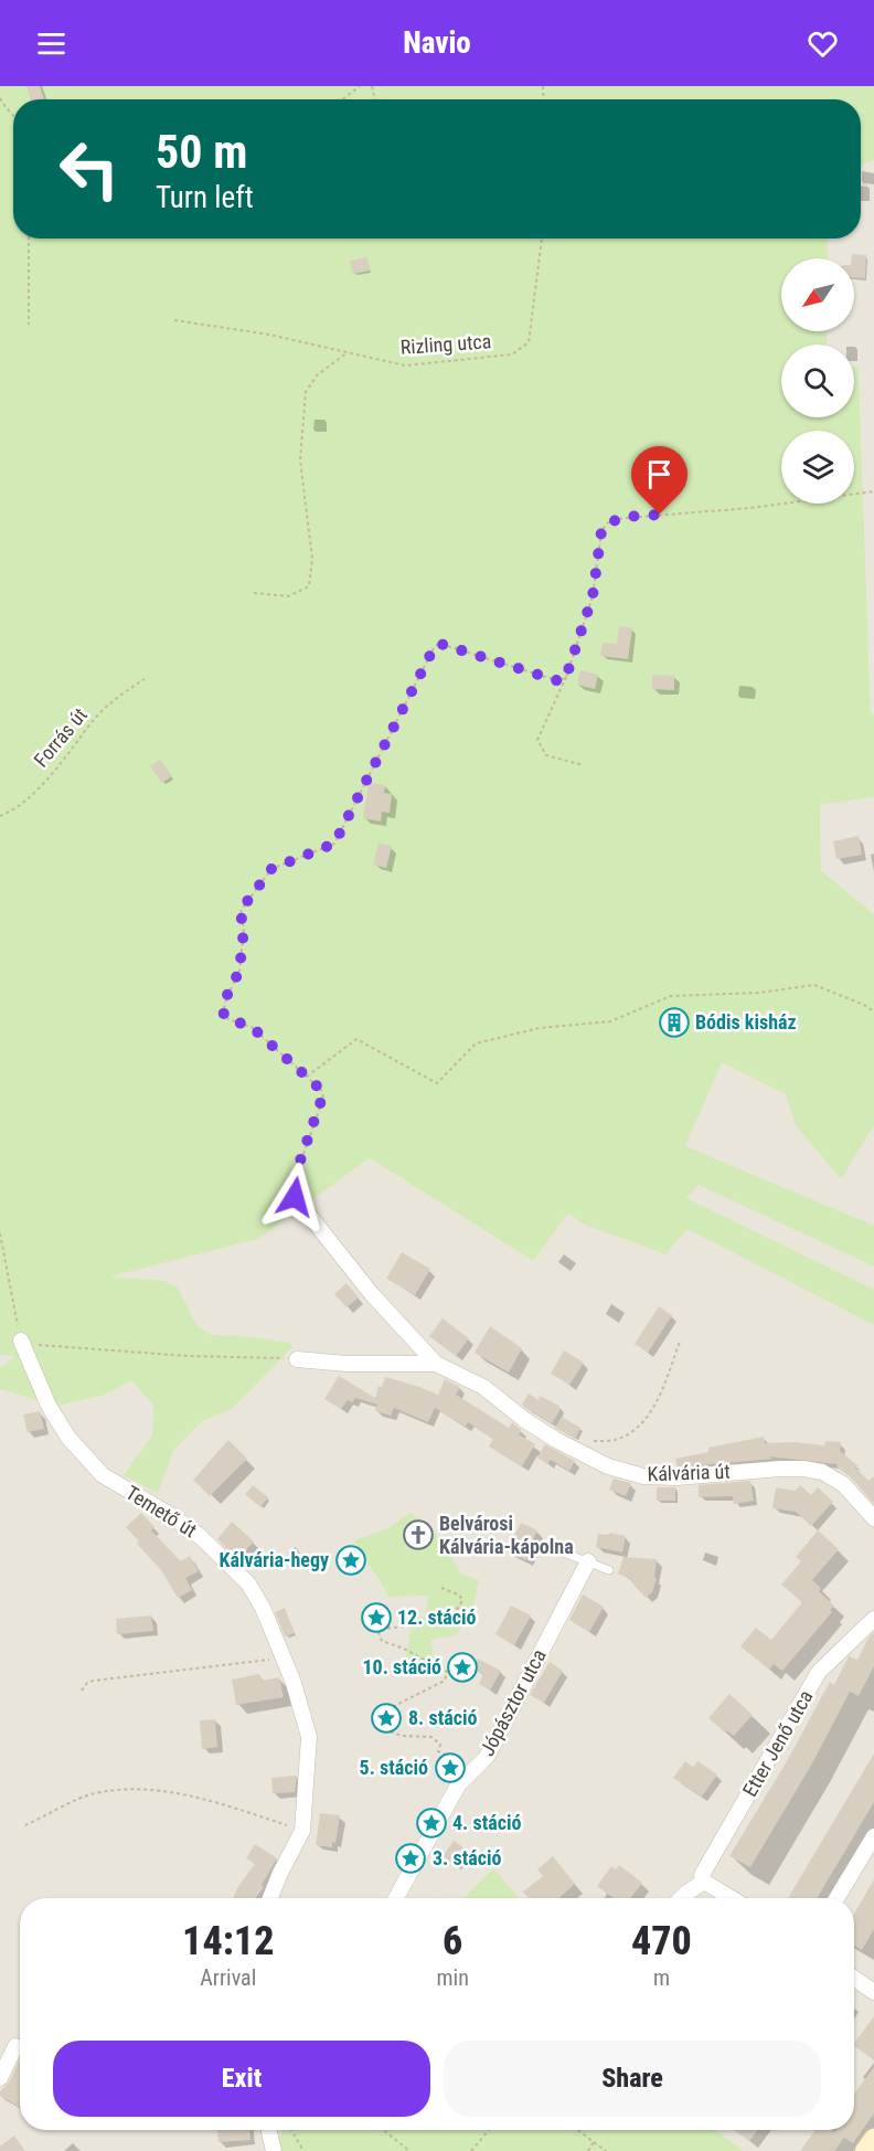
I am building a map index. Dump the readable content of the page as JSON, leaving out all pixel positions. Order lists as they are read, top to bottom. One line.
{"streets":{"street":["Kálvária út","Temető út","Jópásztor utca","Etter Jenő utca"],"path":["Rizling utca","Forrás út"]},"places":{"building":["Bódis kisház"],"church":["Belvárosi Kálvária-kápolna"],"place":["Kálvária-hegy","12. stáció","10. stáció","8. stáció","5. stáció","4. stáció","3. stáció"]},"north":"bottom left","page":{"header":"Navio","turn":["50 m","Turn left"],"eta":["14:12","Arrival","6","min","470","m"],"buttons":["Exit","Share"]}}
